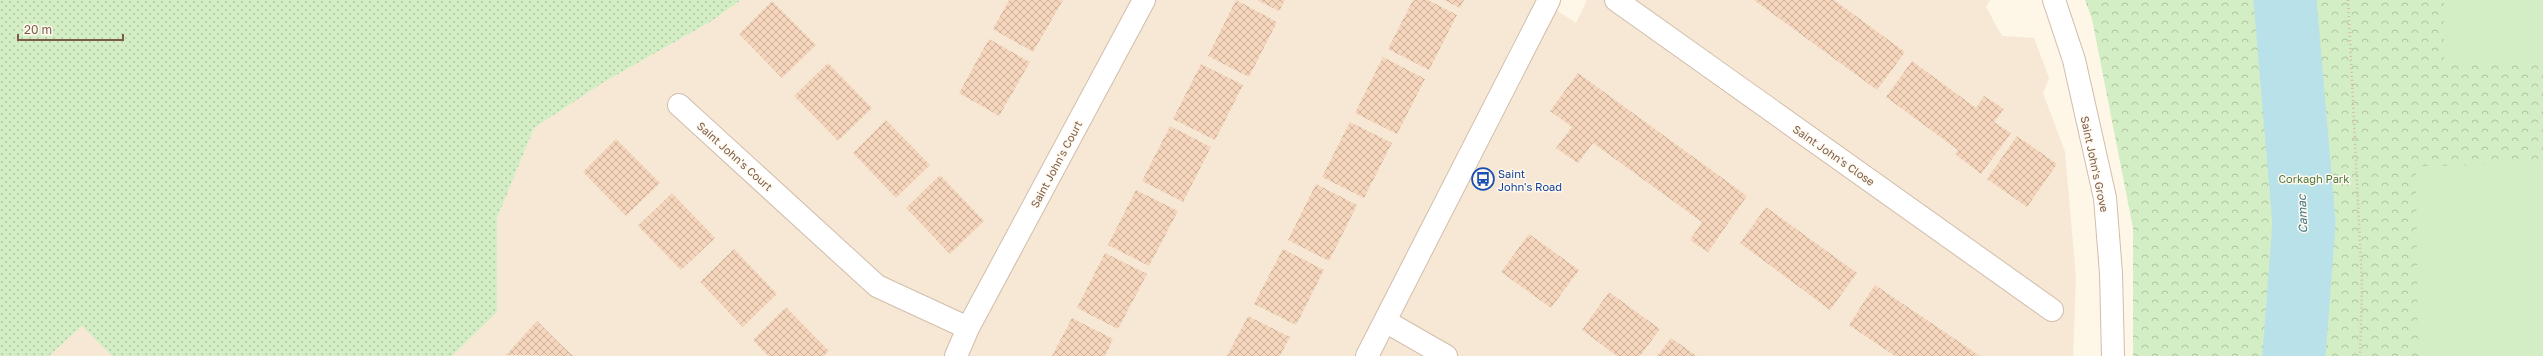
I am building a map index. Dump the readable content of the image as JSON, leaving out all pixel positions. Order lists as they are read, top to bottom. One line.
{"streets":{"street":["Saint John's Close","Saint John's Court","Saint John's Grove"]},"water":["Camac"],"parks":["Corkagh Park"],"places":{"bus stop":["Saint John's Road"]},"scale_bar":"20 m"}
